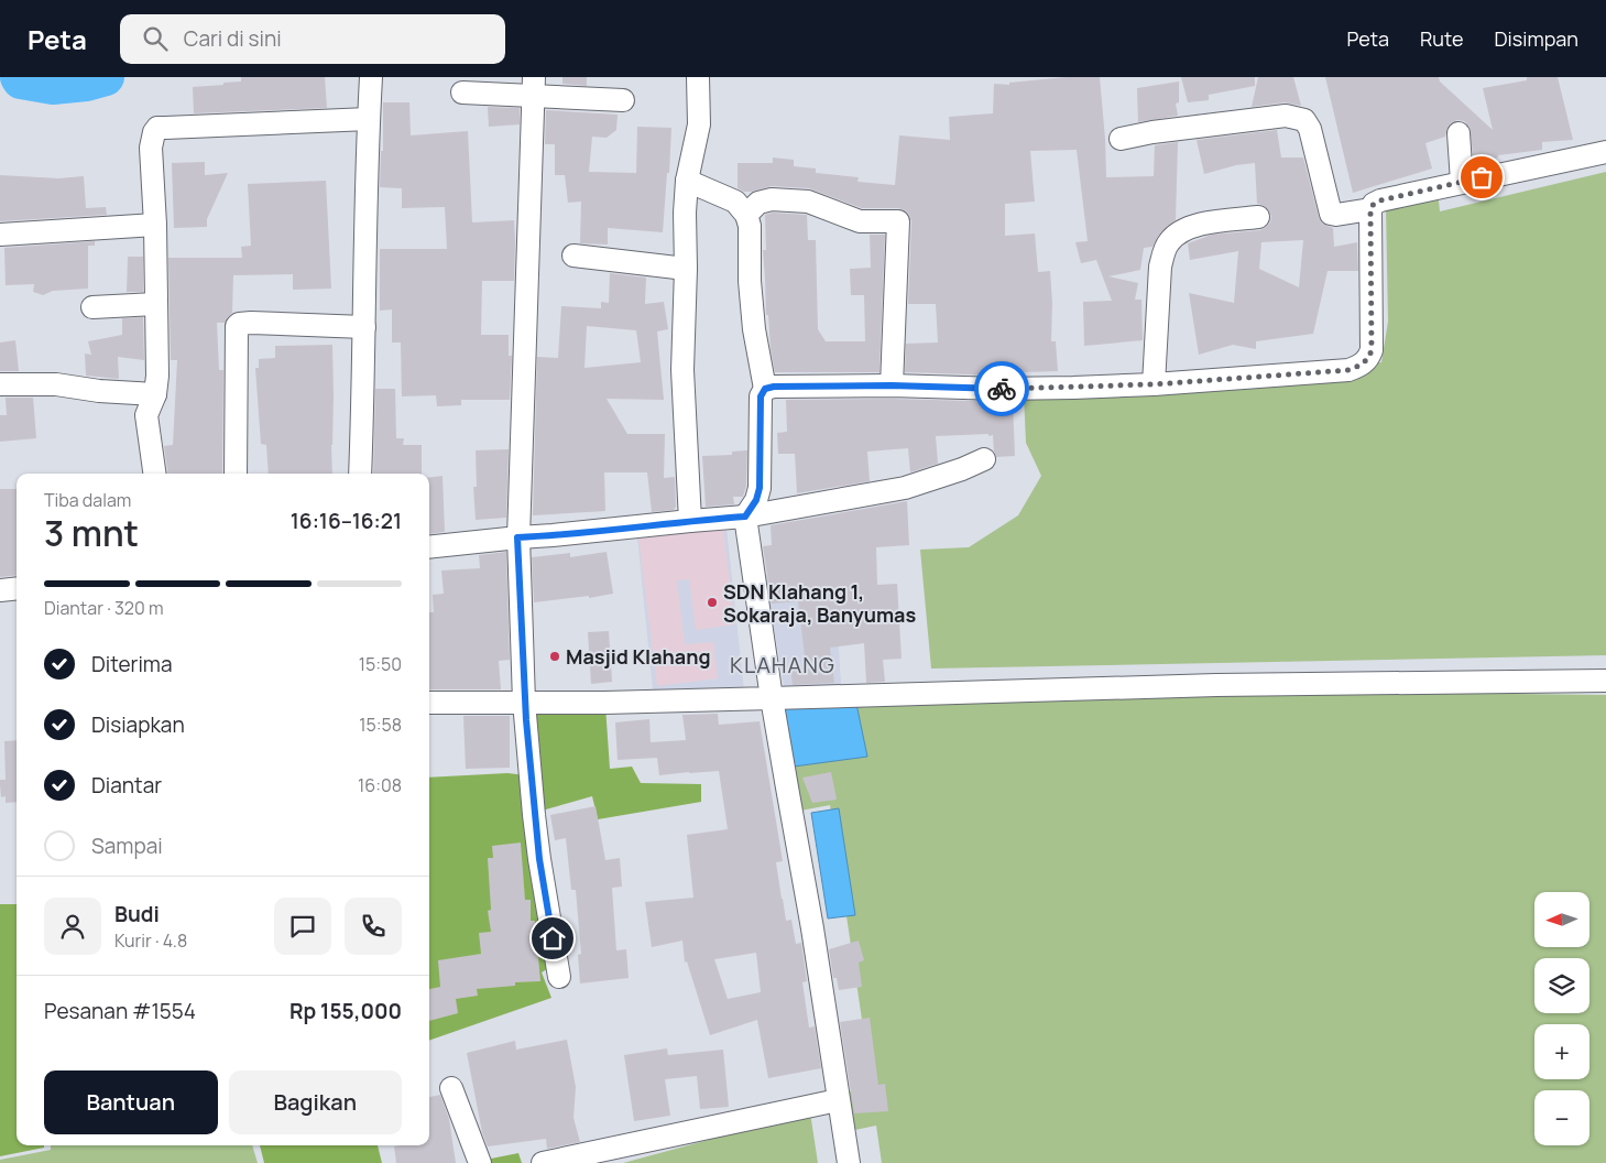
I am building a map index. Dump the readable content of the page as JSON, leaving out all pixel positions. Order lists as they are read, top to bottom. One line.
{"districts":["KLAHANG"],"places":["SDN Klahang 1, Sokaraja, Banyumas","Masjid Klahang"],"north":"left","page":{"header":"Peta","search":"Cari di sini","nav":["Peta","Rute","Disimpan"],"heading":["3 mnt","Tiba dalam","16:16–16:21"],"panel":["Budi","Kurir · 4.8","Pesanan #1554","Rp 155,000"],"bar":"Diantar · 320 m","list":[["Diterima","15:50"],["Disiapkan","15:58"],["Diantar","16:08"],"Sampai"],"map_buttons":["+","−"],"buttons":["Bantuan","Bagikan"]}}
